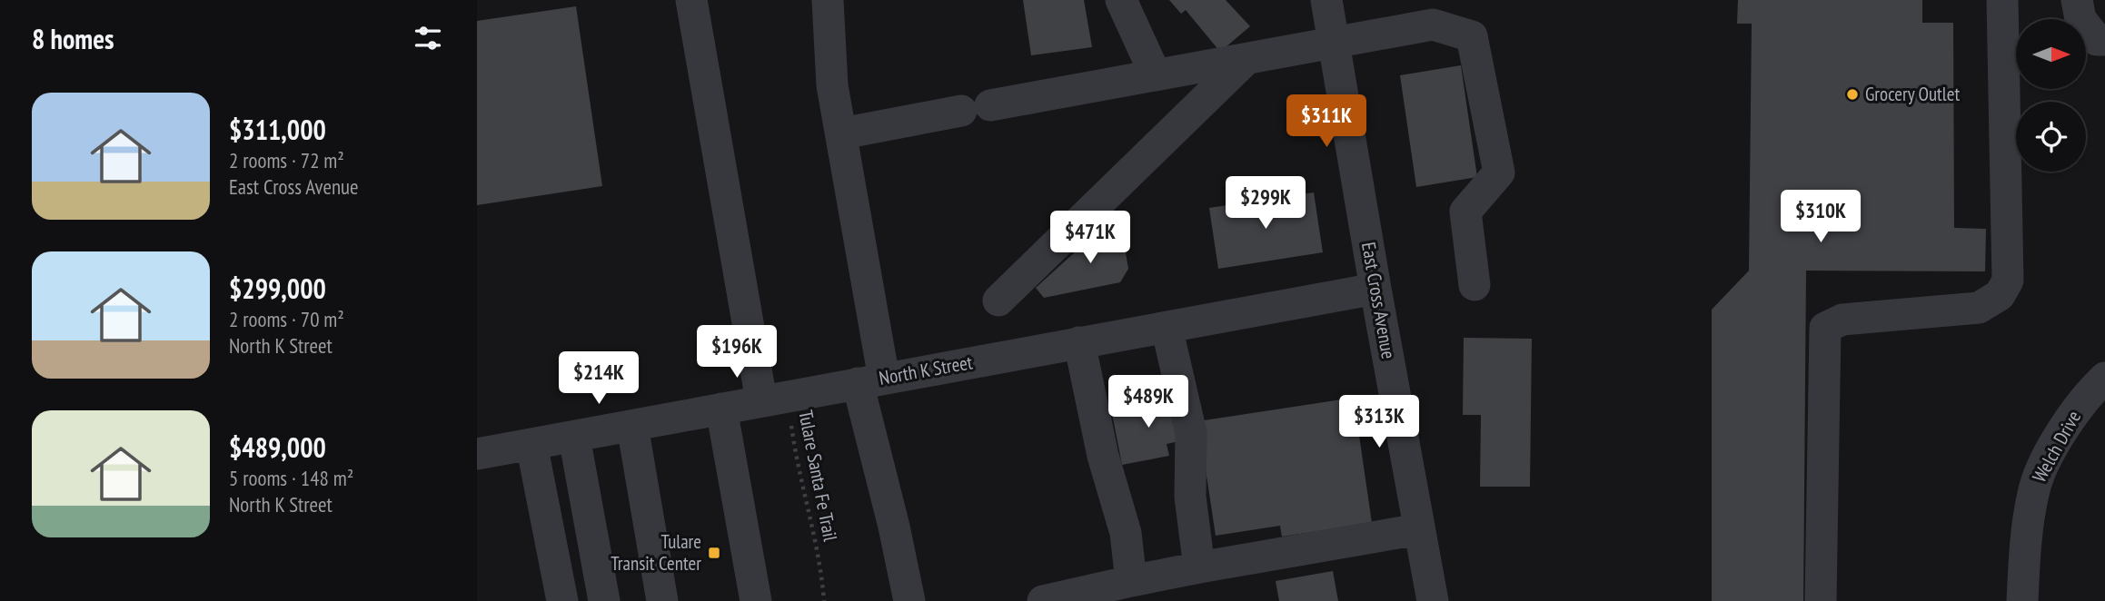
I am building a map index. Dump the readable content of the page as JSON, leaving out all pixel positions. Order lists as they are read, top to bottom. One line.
{"streets":{"street":["East Cross Avenue","North K Street","Welch Drive"],"path":["Tulare Santa Fe Trail"]},"crossings":[["East Cross Avenue","North K Street"],["North K Street","Tulare Santa Fe Trail"]],"places":{"other":["Grocery Outlet"],"transit":["Tulare Transit Center"]},"north":"right","page":{"heading":"8 homes","list":[{"name":"$311,000","note":"2 rooms · 72 m² · East Cross Avenue"},{"name":"$299,000","note":"2 rooms · 70 m² · North K Street"},{"name":"$489,000","note":"5 rooms · 148 m² · North K Street"}],"price":["$311K","$299K","$310K","$471K","$196K","$214K","$489K","$313K"]}}
